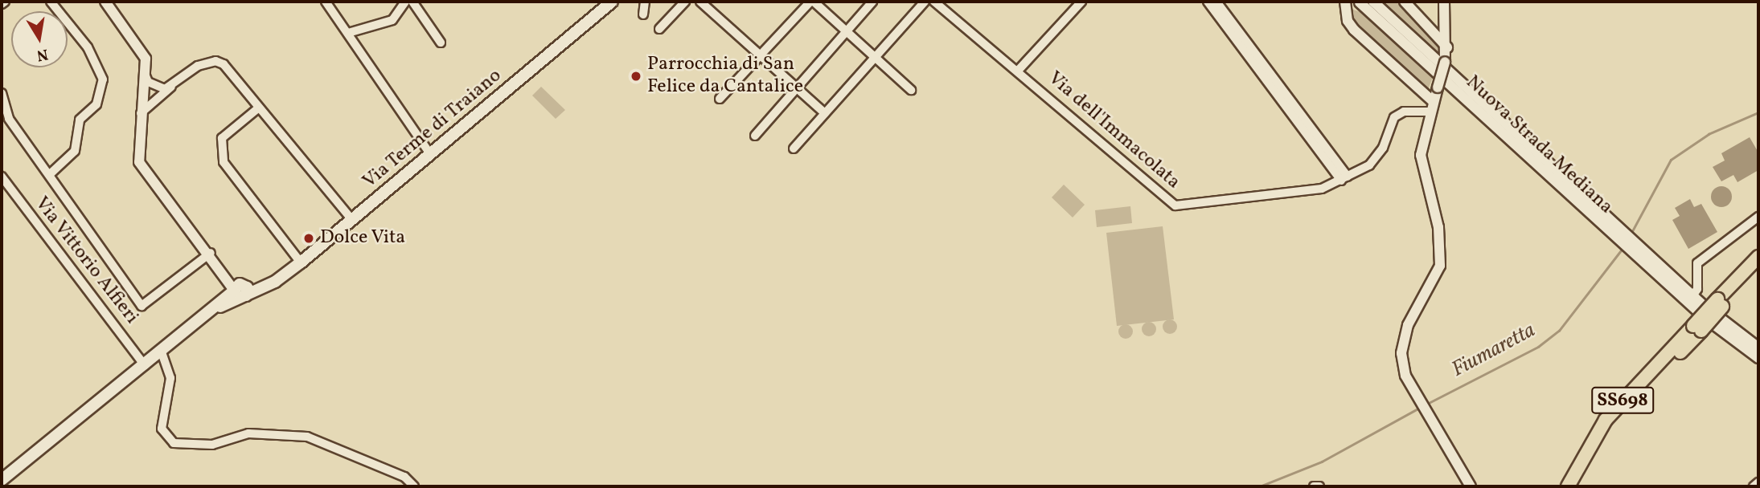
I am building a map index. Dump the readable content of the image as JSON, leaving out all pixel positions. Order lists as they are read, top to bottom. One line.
{"streets":{"highway":["SS698"],"main road":["Via Terme di Traiano"],"street":["Via dell'Immacolata","Nuova Strada Mediana","Via Vittorio Alfieri"]},"crossings":[["Via Terme di Traiano","Via Vittorio Alfieri"]],"water":["Fiumaretta"],"places":["Parrocchia di San Felice da Cantalice","Dolce Vita"],"north":"bottom"}
